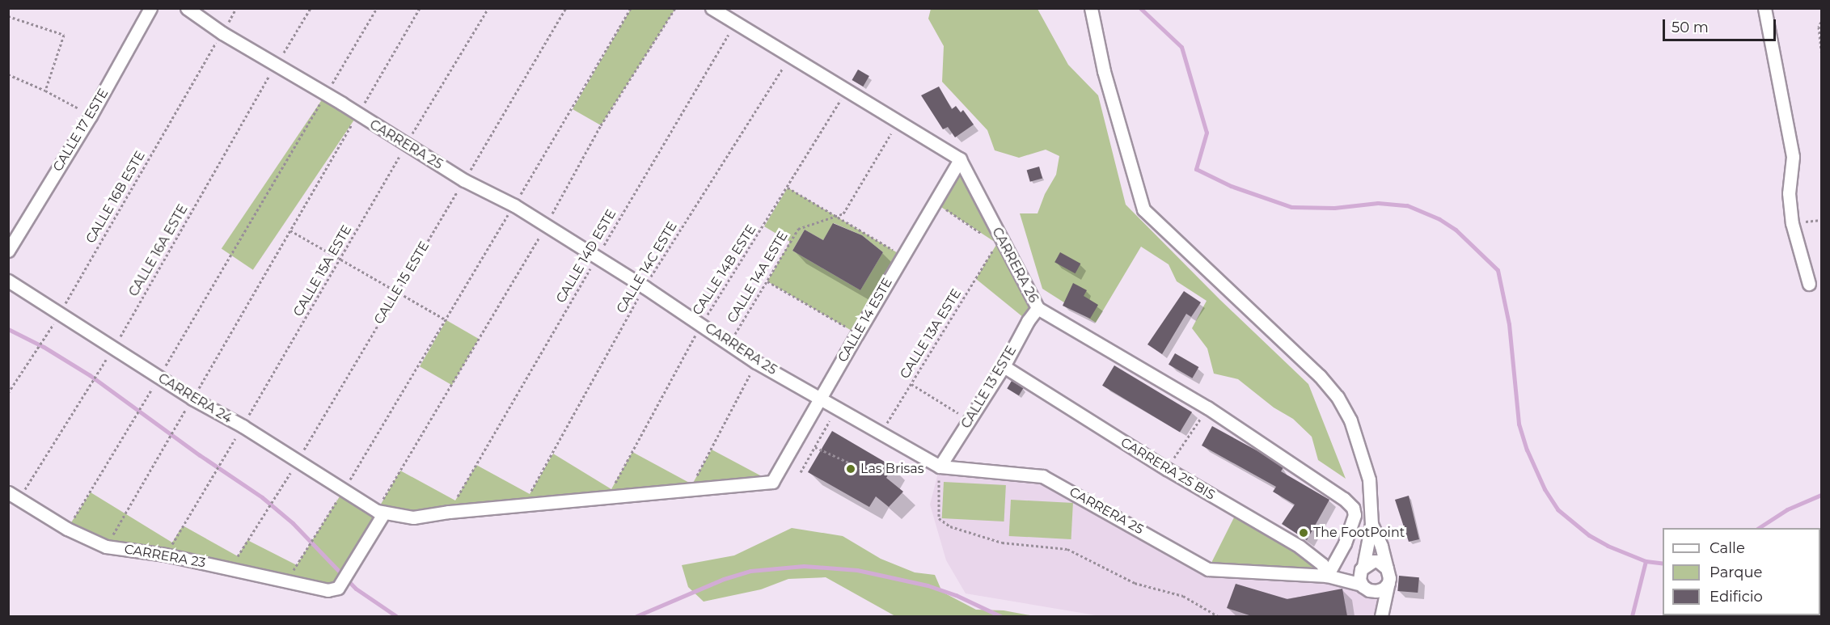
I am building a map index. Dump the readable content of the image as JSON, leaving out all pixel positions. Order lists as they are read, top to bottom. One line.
{"streets":{"street":["CALLE 17 ESTE","CARRERA 25","CARRERA 26","CALLE 14 ESTE","CALLE 13 ESTE","CARRERA 24","CARRERA 25 BIS","CARRERA 23"],"path":["CALLE 16B ESTE","CALLE 16A ESTE","CALLE 14D ESTE","CALLE 14C ESTE","CALLE 14B ESTE","CALLE 15A ESTE","CALLE 14A ESTE","CALLE 15 ESTE","CALLE 13A ESTE"]},"crossings":[["CARRERA 25","CALLE 16B ESTE"],["CARRERA 25","CALLE 16A ESTE"],["CARRERA 25","CALLE 14D ESTE"],["CARRERA 25","CARRERA 26"],["CARRERA 25","CALLE 14C ESTE"],["CARRERA 25","CALLE 14B ESTE"],["CARRERA 25","CALLE 15A ESTE"],["CARRERA 25","CALLE 14A ESTE"],["CARRERA 25","CALLE 15 ESTE"],["CARRERA 25","CALLE 14 ESTE"],["CARRERA 25","CALLE 13A ESTE"],["CARRERA 25","CALLE 13 ESTE"],["CARRERA 25","CARRERA 25 BIS"],["CALLE 16B ESTE","CARRERA 24"],["CALLE 16A ESTE","CARRERA 24"],["CALLE 16A ESTE","CARRERA 23"],["CARRERA 26","CALLE 14 ESTE"],["CARRERA 26","CALLE 13 ESTE"],["CARRERA 26","CARRERA 25 BIS"],["CALLE 15A ESTE","CARRERA 24"],["CALLE 15 ESTE","CARRERA 24"],["CALLE 14 ESTE","CARRERA 24"],["CALLE 13 ESTE","CARRERA 25 BIS"],["CARRERA 24","CARRERA 23"]],"places":["Las Brisas","The FootPoint"],"legend":["Calle","Parque","Edificio"],"scale_bar":"50 m"}
